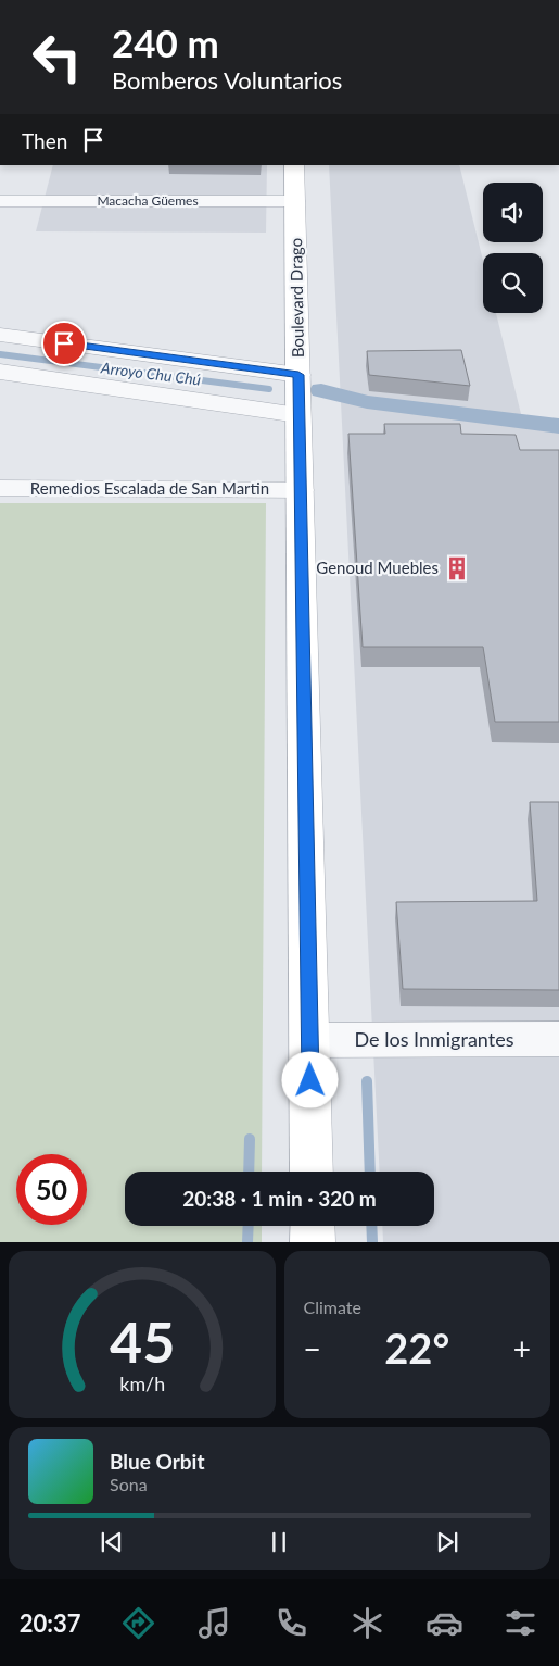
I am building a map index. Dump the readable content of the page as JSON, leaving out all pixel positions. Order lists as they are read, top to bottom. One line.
{"streets":{"main road":["Boulevard Drago"],"street":["Macacha Güemes","Remedios Escalada de San Martin","De los Inmigrantes"]},"crossings":[["Macacha Güemes","Boulevard Drago"],["Boulevard Drago","Remedios Escalada de San Martin"],["Boulevard Drago","De los Inmigrantes"]],"water":["Arroyo Chu Chú"],"places":{"building":["Genoud Muebles"]},"page":{"turn":["240 m","Bomberos Voluntarios"],"then":"Then","limit":"50","trip":"20:38 · 1 min · 320 m","tile":"Climate","heat":["−","22°","+"],"song":["Blue Orbit","Sona"],"tabs":"20:37","gauge":["45","km/h"]}}
